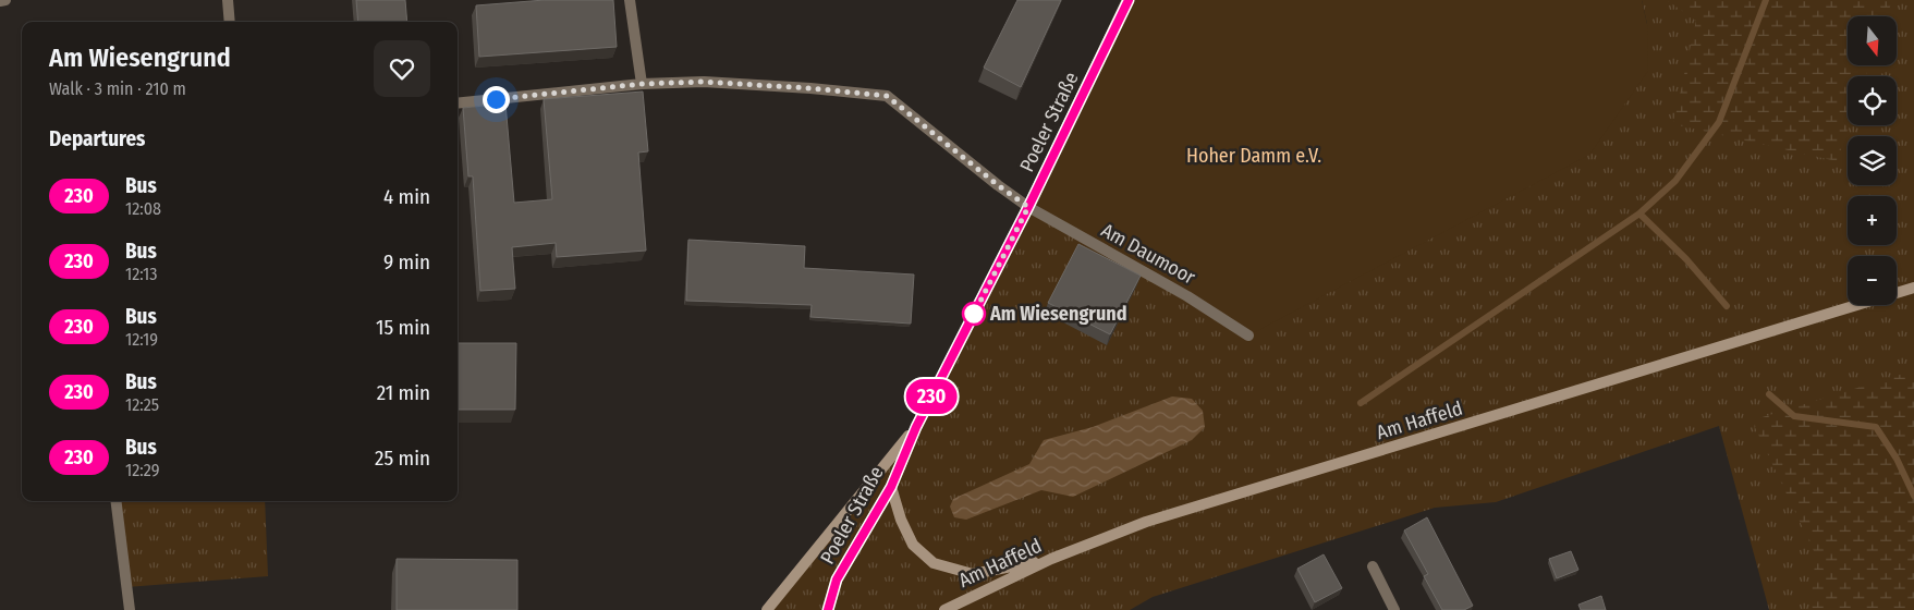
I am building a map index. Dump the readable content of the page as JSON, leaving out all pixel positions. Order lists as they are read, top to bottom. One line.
{"streets":{"street":["Poeler Straße","Am Daumoor","Am Haffeld"]},"crossings":[["Poeler Straße","Am Daumoor"]],"parks":["Hoher Damm e.V."],"places":["Am Wiesengrund"],"lines":["bus line 230"],"north":"bottom","page":{"on_map":"230","map_buttons":["+","−"],"heading":[["Am Wiesengrund","Walk · 3 min · 210 m"],"Departures"],"list":[{"mark":"230","name":"Bus","note":"12:08","value":"4 min"},{"mark":"230","name":"Bus","note":"12:13","value":"9 min"},{"mark":"230","name":"Bus","note":"12:19","value":"15 min"},{"mark":"230","name":"Bus","note":"12:25","value":"21 min"},{"mark":"230","name":"Bus","note":"12:29","value":"25 min"}]}}
